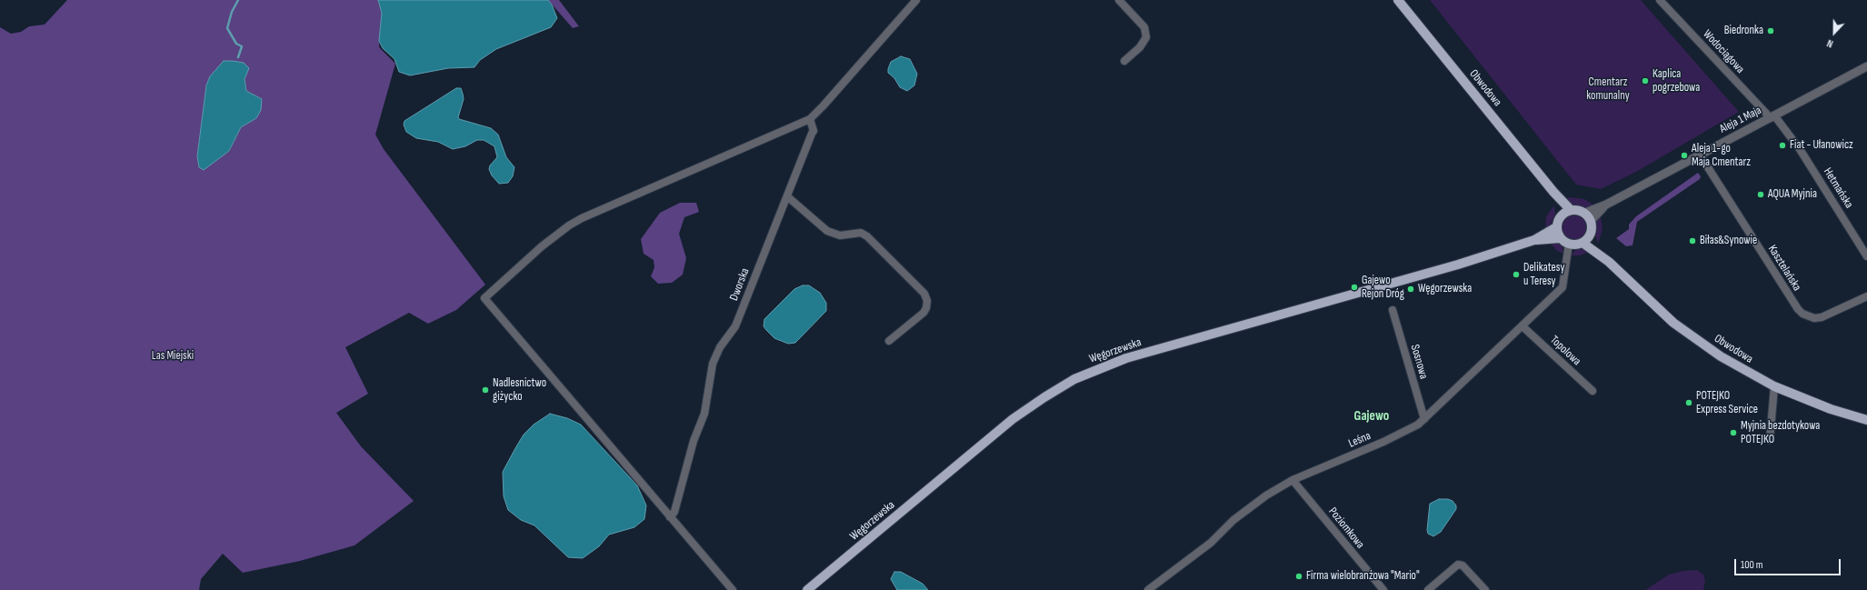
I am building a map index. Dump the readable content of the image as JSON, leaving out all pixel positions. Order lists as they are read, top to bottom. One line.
{"streets":{"main road":["Obwodowa","Węgorzewska"],"street":["Wodociągowa","Aleja 1 Maja","Hetmańska","Kasztelańska","Dworska","Topolowa","Sosnowa","Leśna","Poziomkowa"]},"crossings":[["Wodociągowa","Aleja 1 Maja"],["Wodociągowa","Hetmańska"],["Obwodowa","Aleja 1 Maja"],["Obwodowa","Węgorzewska"],["Obwodowa","Leśna"],["Aleja 1 Maja","Hetmańska"],["Aleja 1 Maja","Kasztelańska"],["Aleja 1 Maja","Węgorzewska"],["Aleja 1 Maja","Leśna"],["Węgorzewska","Leśna"],["Topolowa","Leśna"],["Sosnowa","Leśna"],["Leśna","Poziomkowa"]],"districts":["Gajewo"],"parks":["Cmentarz komunalny","Las Miejski"],"places":["Biedronka","Kaplica pogrzebowa","Fiat - Ułanowicz","Aleja 1-go Maja Cmentarz","AQUA Myjnia","Biłas&Synowie","Delikatesy u Teresy","Gajewo Rejon Dróg","Węgorzewska","Nadlesnictwo giżycko","POTEJKO Express Service","Myjnia bezdotykowa POTEJKO","Firma wielobranżowa \"Mario\""],"scale_bar":"100 m","north":"bottom"}
